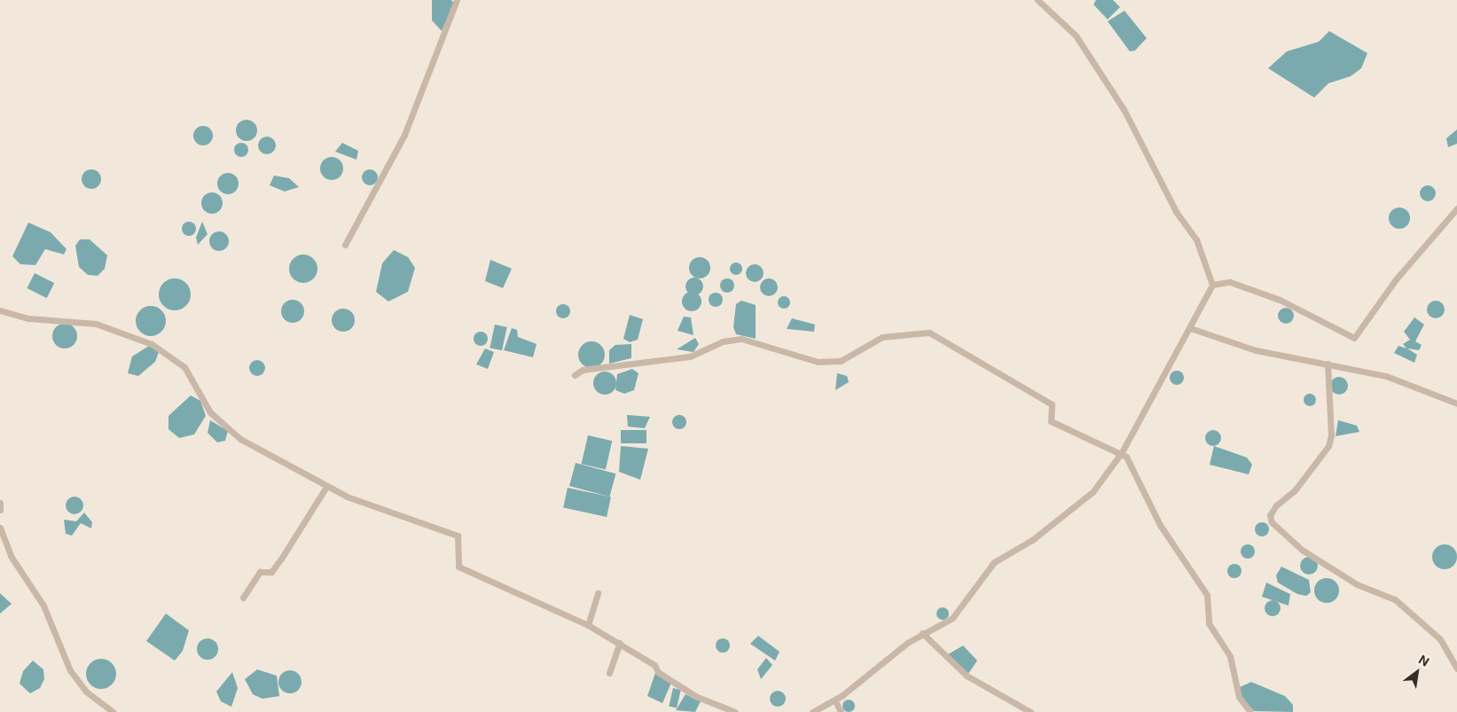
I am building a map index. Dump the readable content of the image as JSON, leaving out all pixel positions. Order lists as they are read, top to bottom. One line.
{"north":"top right"}
